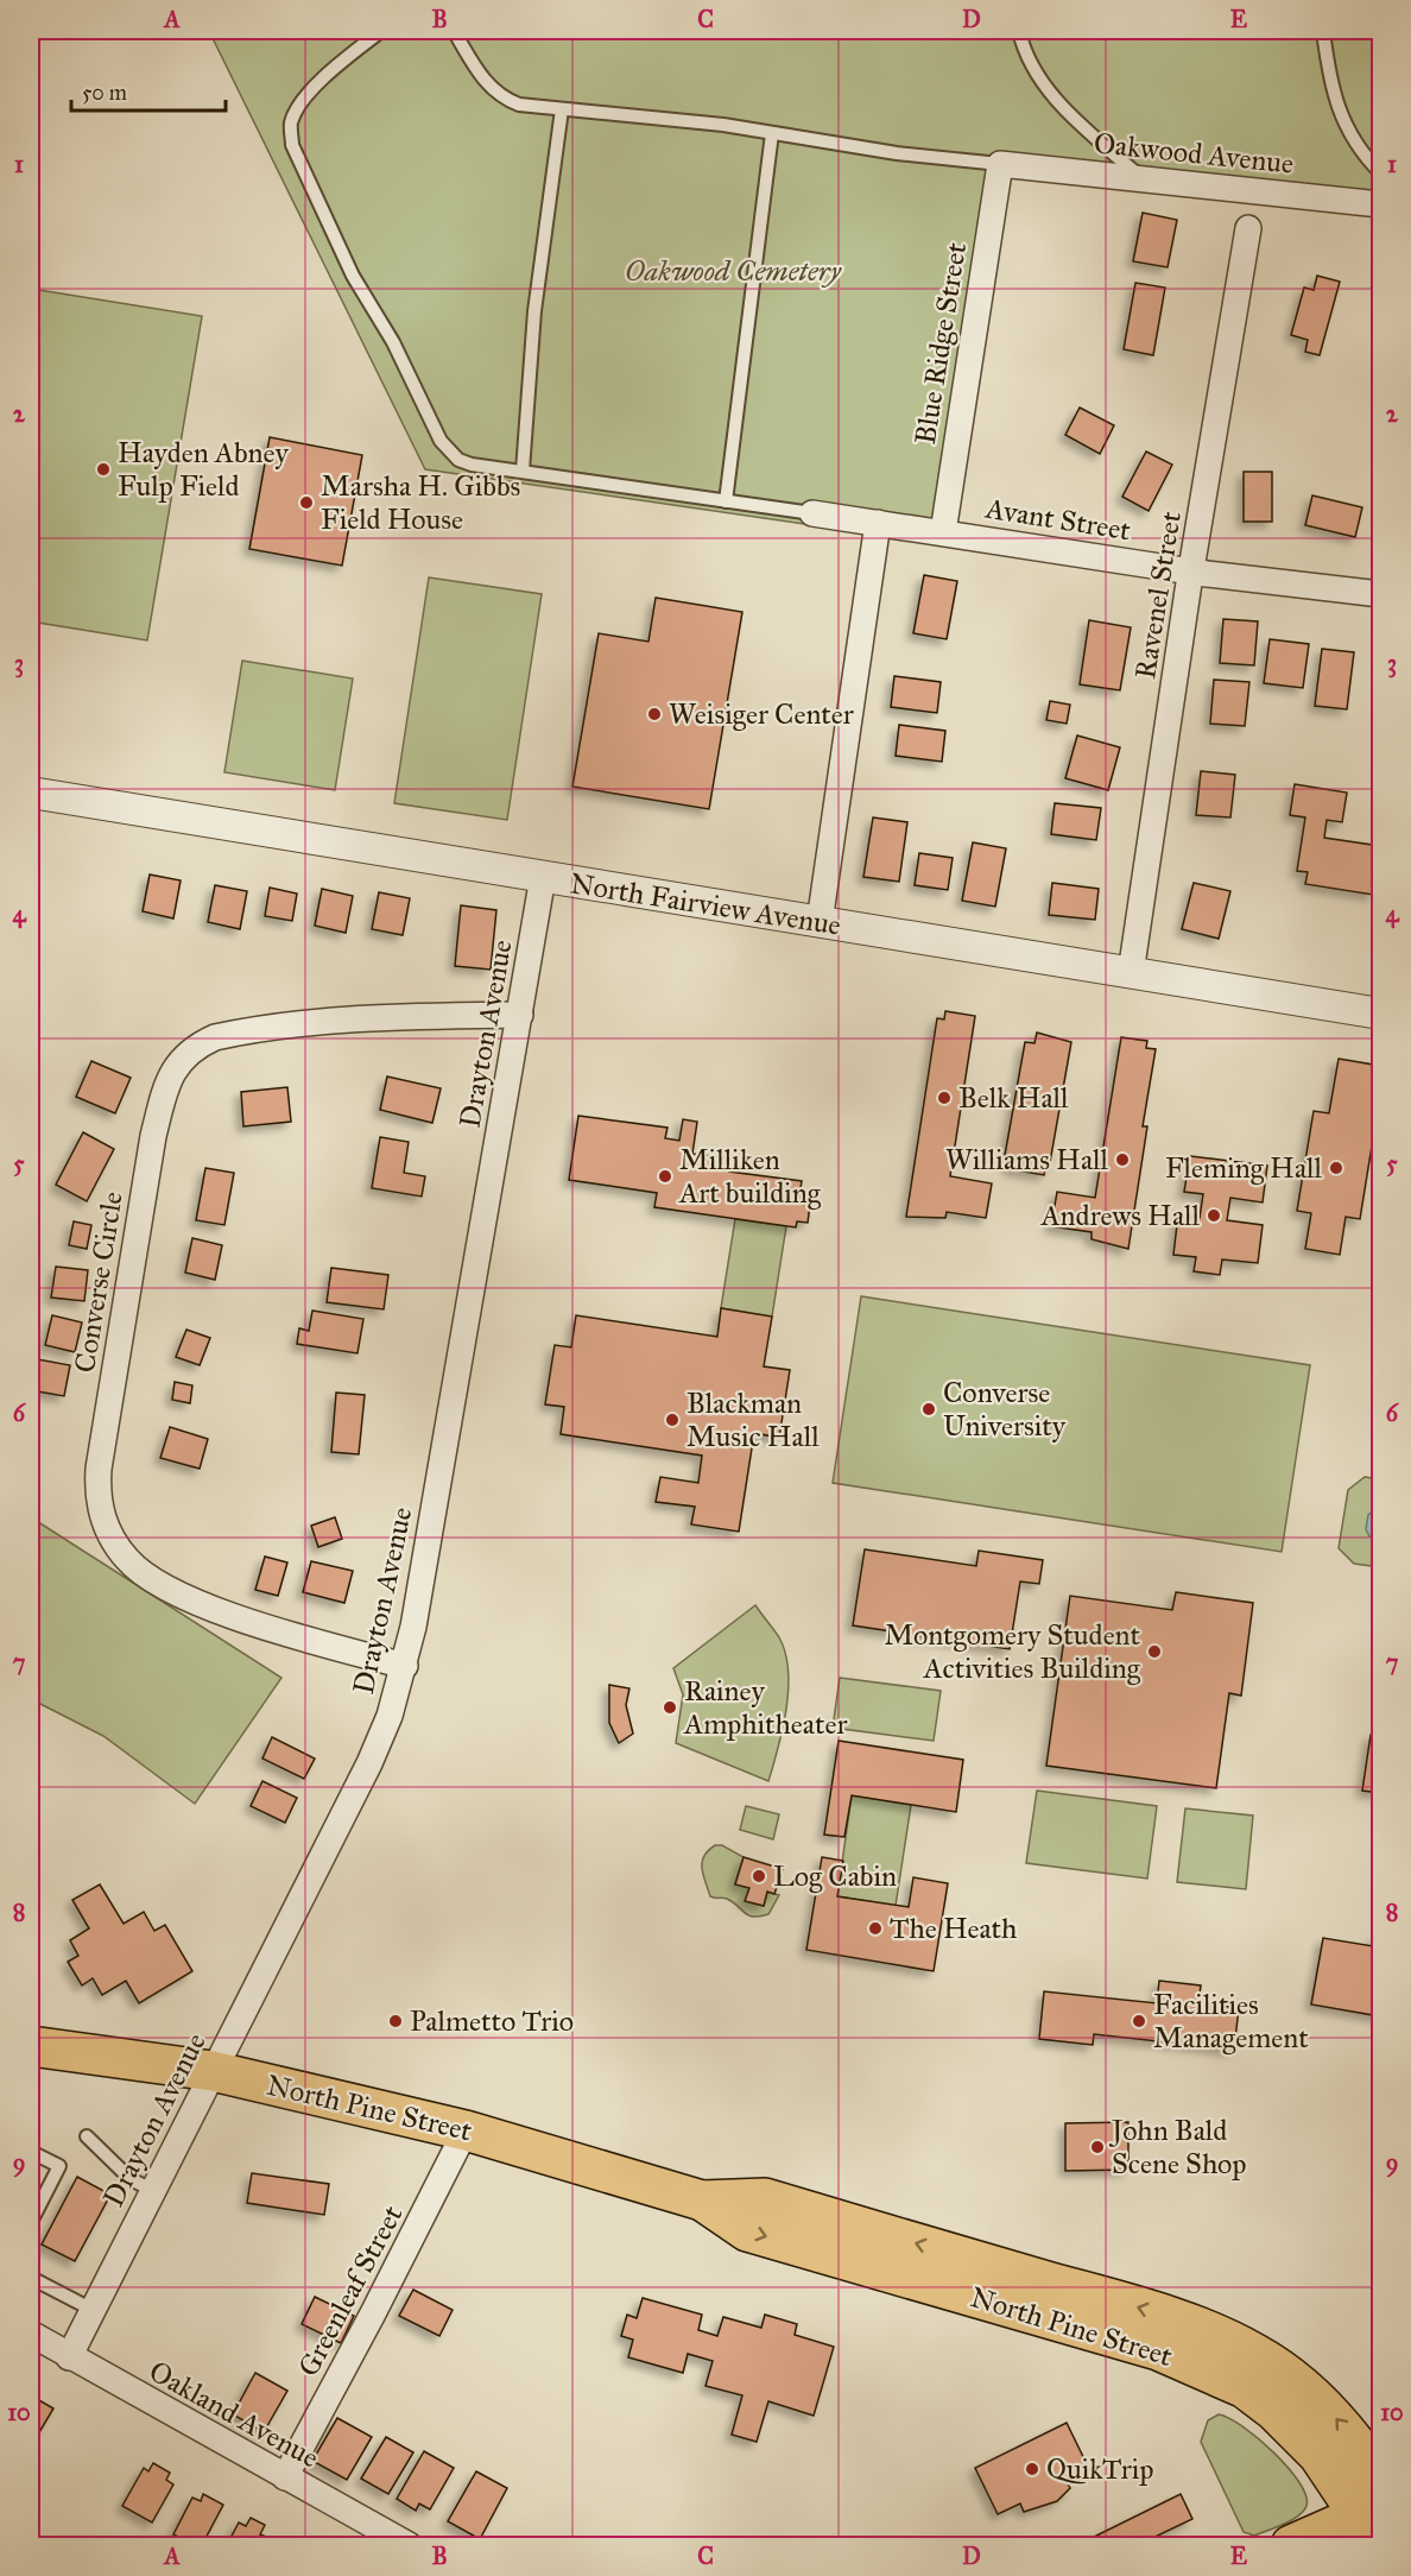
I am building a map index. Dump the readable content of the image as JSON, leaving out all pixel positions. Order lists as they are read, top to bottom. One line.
{"streets":{"main road":["North Pine Street"],"street":["Oakwood Avenue","Blue Ridge Street","Avant Street","Ravenel Street","North Fairview Avenue","Drayton Avenue","Converse Circle","Greenleaf Street","Oakland Avenue"]},"crossings":[["Oakwood Avenue","Blue Ridge Street"],["Blue Ridge Street","Avant Street"],["Avant Street","Ravenel Street"],["Ravenel Street","North Fairview Avenue"],["North Fairview Avenue","Drayton Avenue"],["Drayton Avenue","Converse Circle"],["Drayton Avenue","North Pine Street"],["Drayton Avenue","Oakland Avenue"],["North Pine Street","Greenleaf Street"],["Greenleaf Street","Oakland Avenue"]],"parks":["Oakwood Cemetery"],"places":["Hayden Abney Fulp Field","Marsha H. Gibbs Field House","Weisiger Center","Belk Hall","Williams Hall","Fleming Hall","Milliken Art building","Andrews Hall","Converse University","Blackman Music Hall","Montgomery Student Activities Building","Rainey Amphitheater","Log Cabin","The Heath","Palmetto Trio","Facilities Management","John Bald Scene Shop","QuikTrip"],"scale_bar":"50 m","grid":{"columns":["A","B","C","D","E"],"rows":["1","2","3","4","5","6","7","8","9","10"]}}
